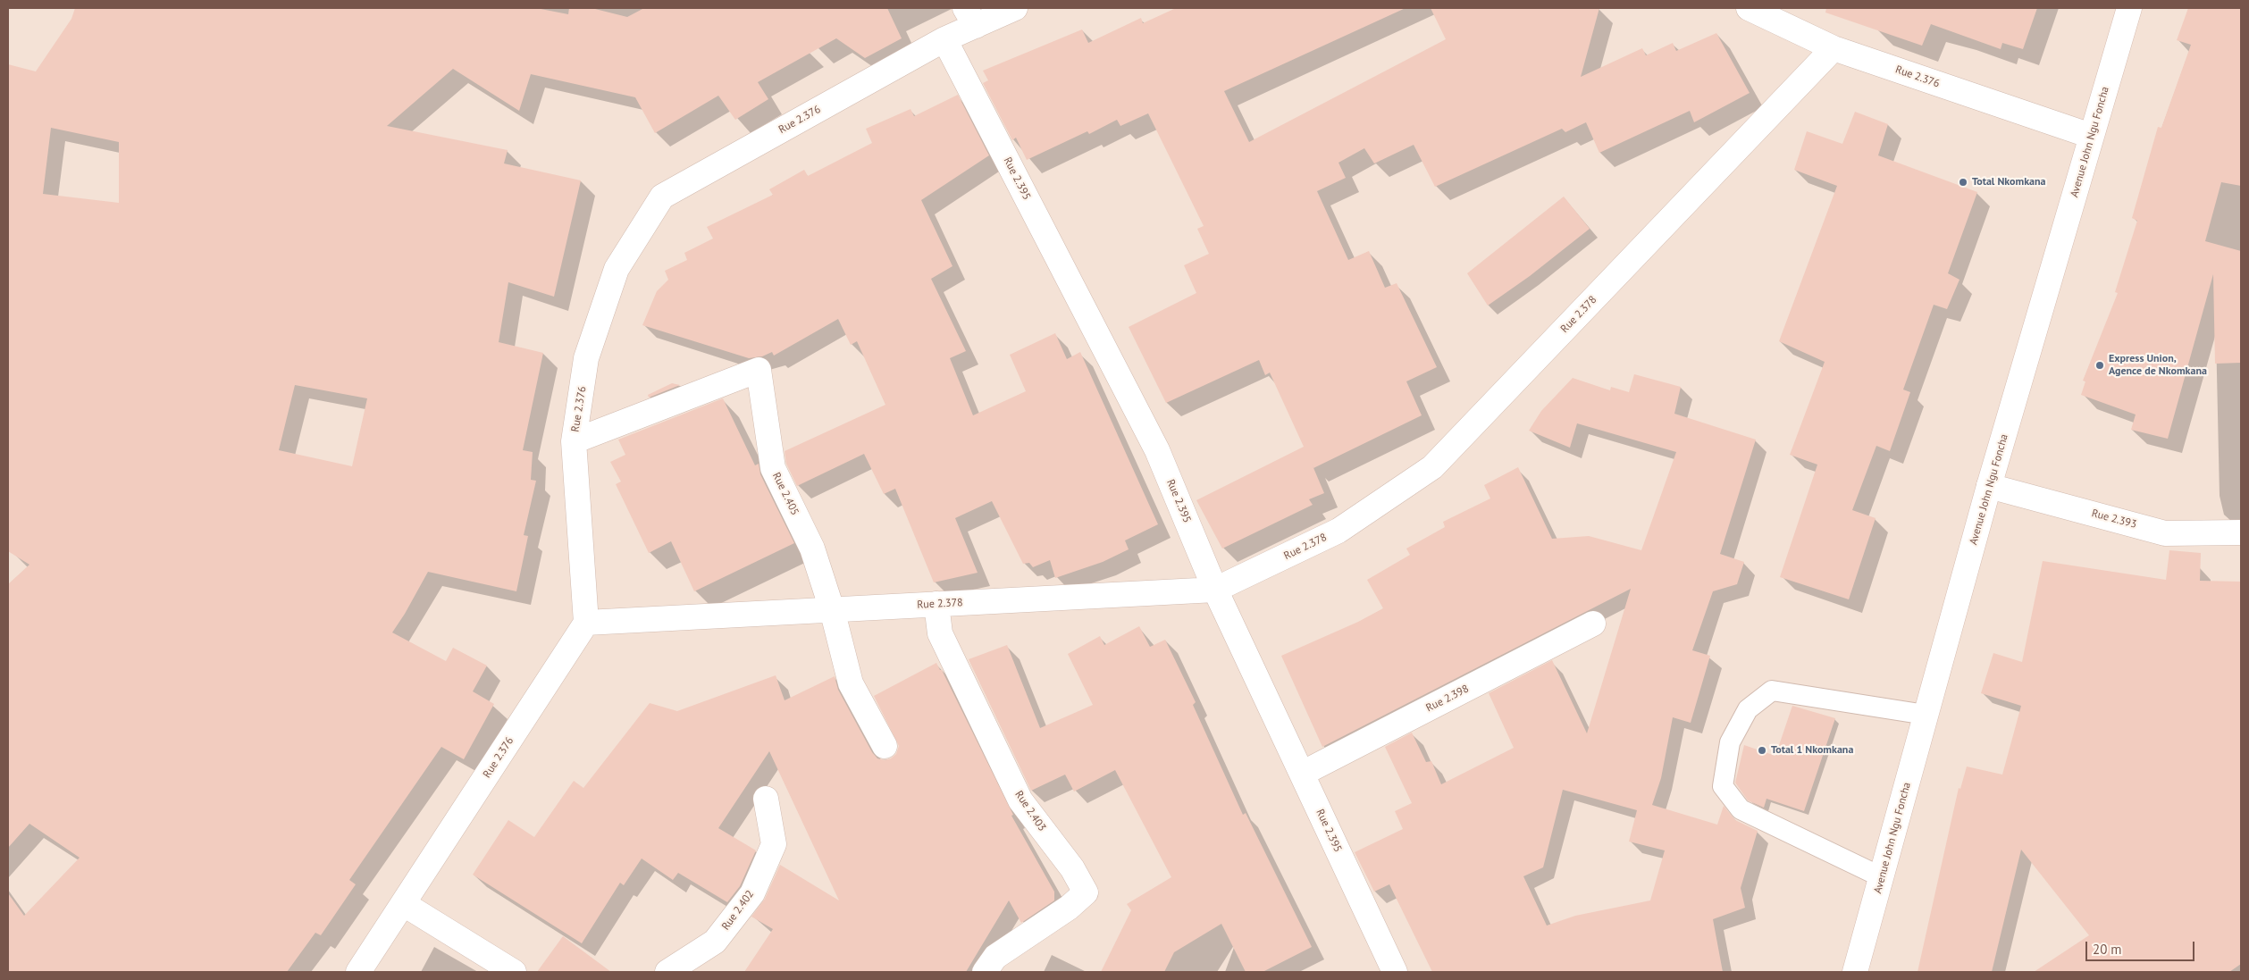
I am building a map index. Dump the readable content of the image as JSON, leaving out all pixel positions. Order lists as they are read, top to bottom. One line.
{"streets":{"street":["Rue 2.376","Avenue John Ngu Foncha","Rue 2.395","Rue 2.378","Rue 2.405","Rue 2.393","Rue 2.398","Rue 2.403","Rue 2.402"]},"crossings":[["Rue 2.376","Avenue John Ngu Foncha"],["Rue 2.376","Rue 2.395"],["Rue 2.376","Rue 2.378"],["Rue 2.376","Rue 2.405"],["Avenue John Ngu Foncha","Rue 2.393"],["Rue 2.395","Rue 2.378"],["Rue 2.395","Rue 2.398"],["Rue 2.378","Rue 2.405"],["Rue 2.378","Rue 2.403"]],"places":["Total Nkomkana","Express Union, Agence de Nkomkana","Total 1 Nkomkana"],"scale_bar":"20 m"}
